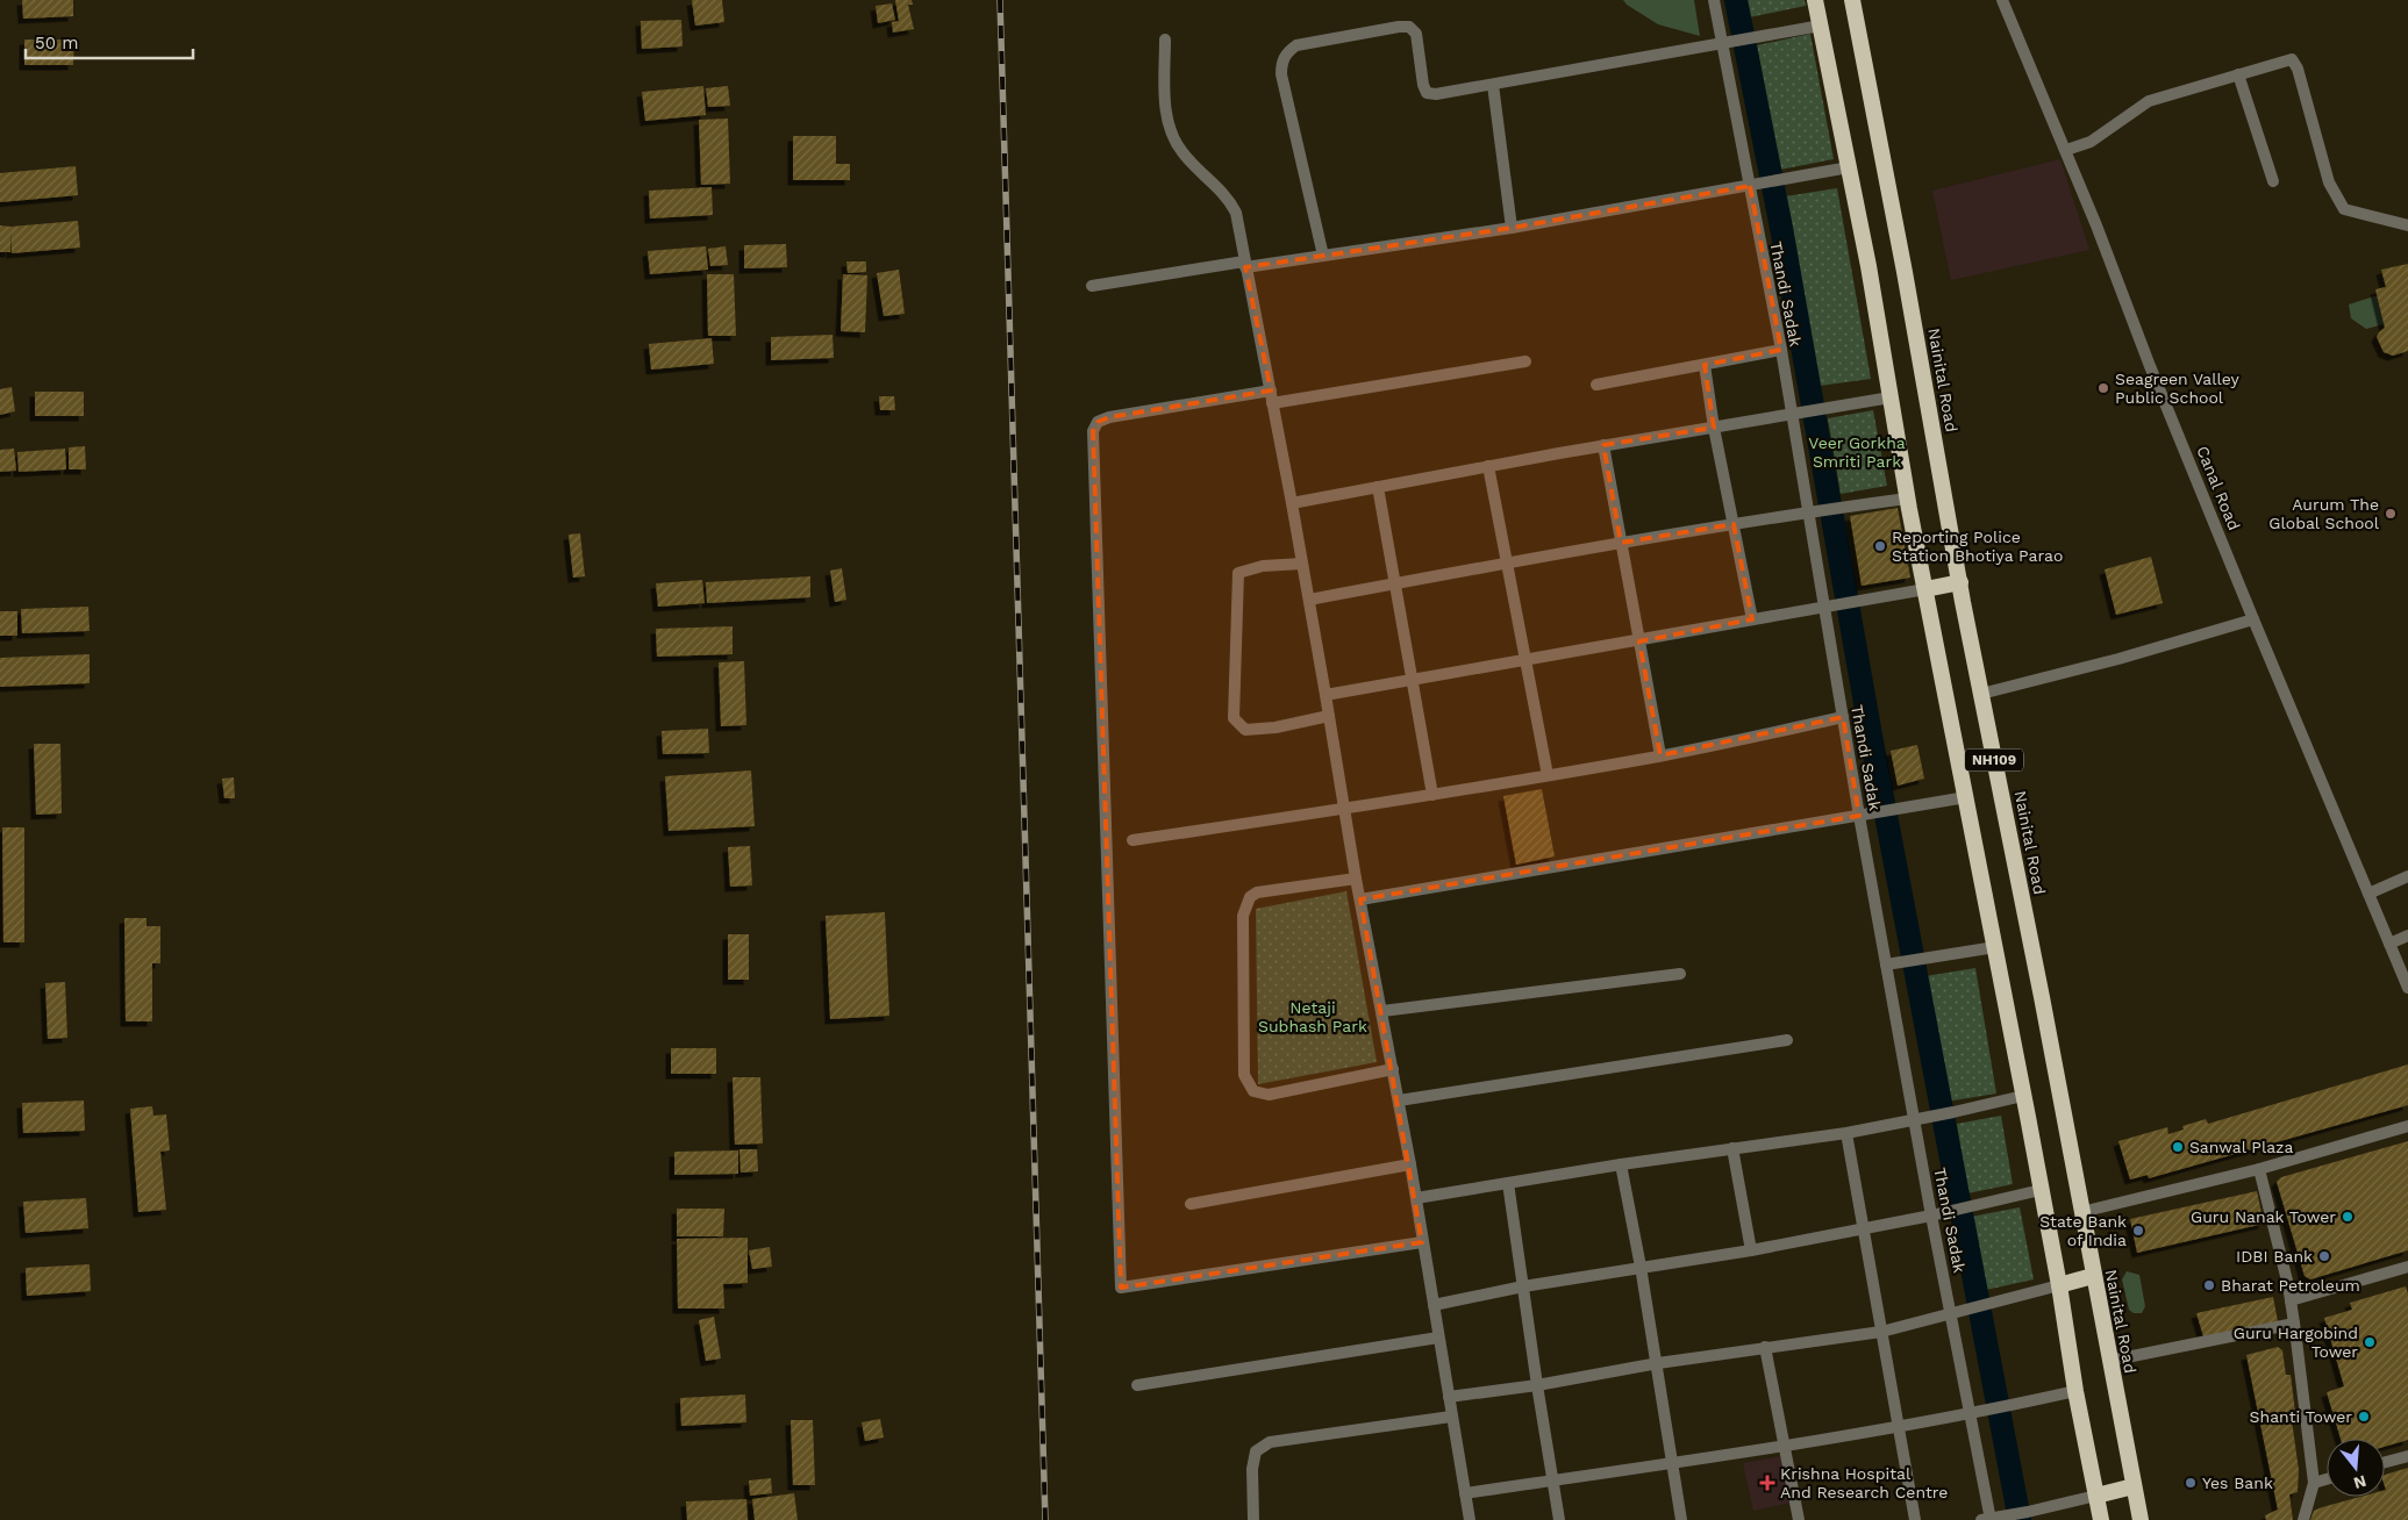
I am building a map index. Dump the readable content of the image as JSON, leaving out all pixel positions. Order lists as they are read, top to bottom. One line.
{"streets":{"highway":["Nainital Road","NH109"],"street":["Thandi Sadak","Canal Road"]},"parks":["Veer Gorkha Smriti Park","Netaji Subhash Park"],"places":{"other":["Seagreen Valley Public School","Aurum The Global School","Reporting Police Station Bhotiya Parao","Sanwal Plaza","Guru Nanak Tower","State Bank of India","IDBI Bank","Bharat Petroleum","Guru Hargobind Tower","Shanti Tower","Yes Bank"],"health":["Krishna Hospital And Research Centre"]},"scale_bar":"50 m","north":"bottom"}
